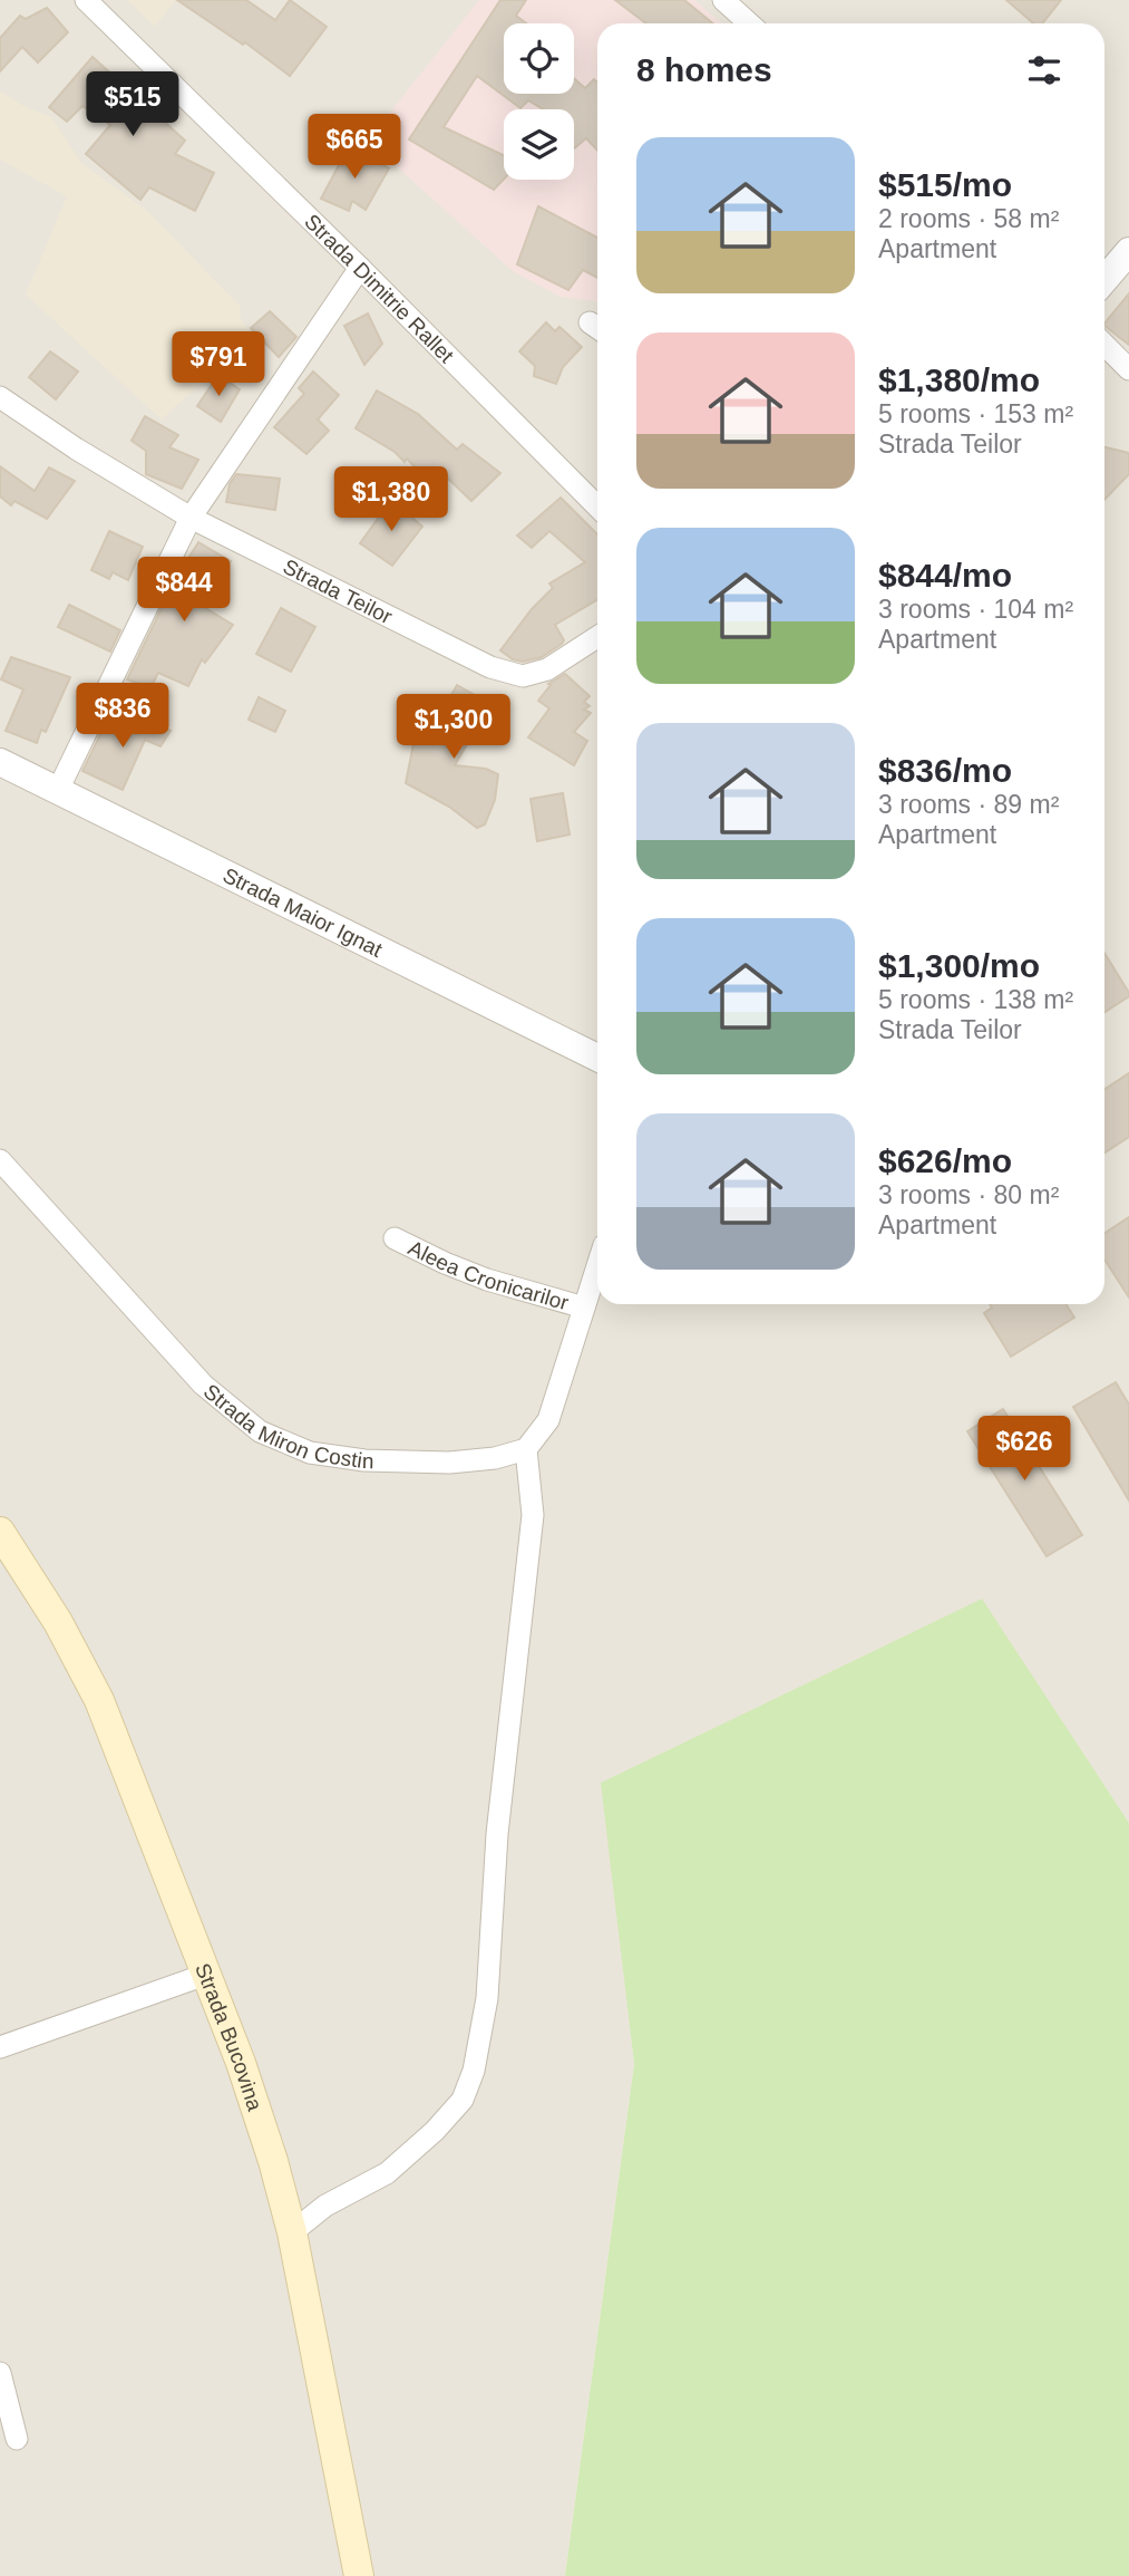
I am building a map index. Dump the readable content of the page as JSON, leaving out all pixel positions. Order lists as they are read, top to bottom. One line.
{"streets":{"main road":["Strada Bucovina"],"street":["Strada Dimitrie Rallet","Strada Teilor","Strada Maior Ignat","Aleea Cronicarilor","Strada Miron Costin"]},"page":{"heading":"8 homes","price":["$515","$665","$791","$1,380","$844","$836","$1,300","$626"],"list":[{"name":"$515/mo","note":"2 rooms · 58 m² · Apartment"},{"name":"$1,380/mo","note":"5 rooms · 153 m² · Strada Teilor"},{"name":"$844/mo","note":"3 rooms · 104 m² · Apartment"},{"name":"$836/mo","note":"3 rooms · 89 m² · Apartment"},{"name":"$1,300/mo","note":"5 rooms · 138 m² · Strada Teilor"},{"name":"$626/mo","note":"3 rooms · 80 m² · Apartment"}]}}
